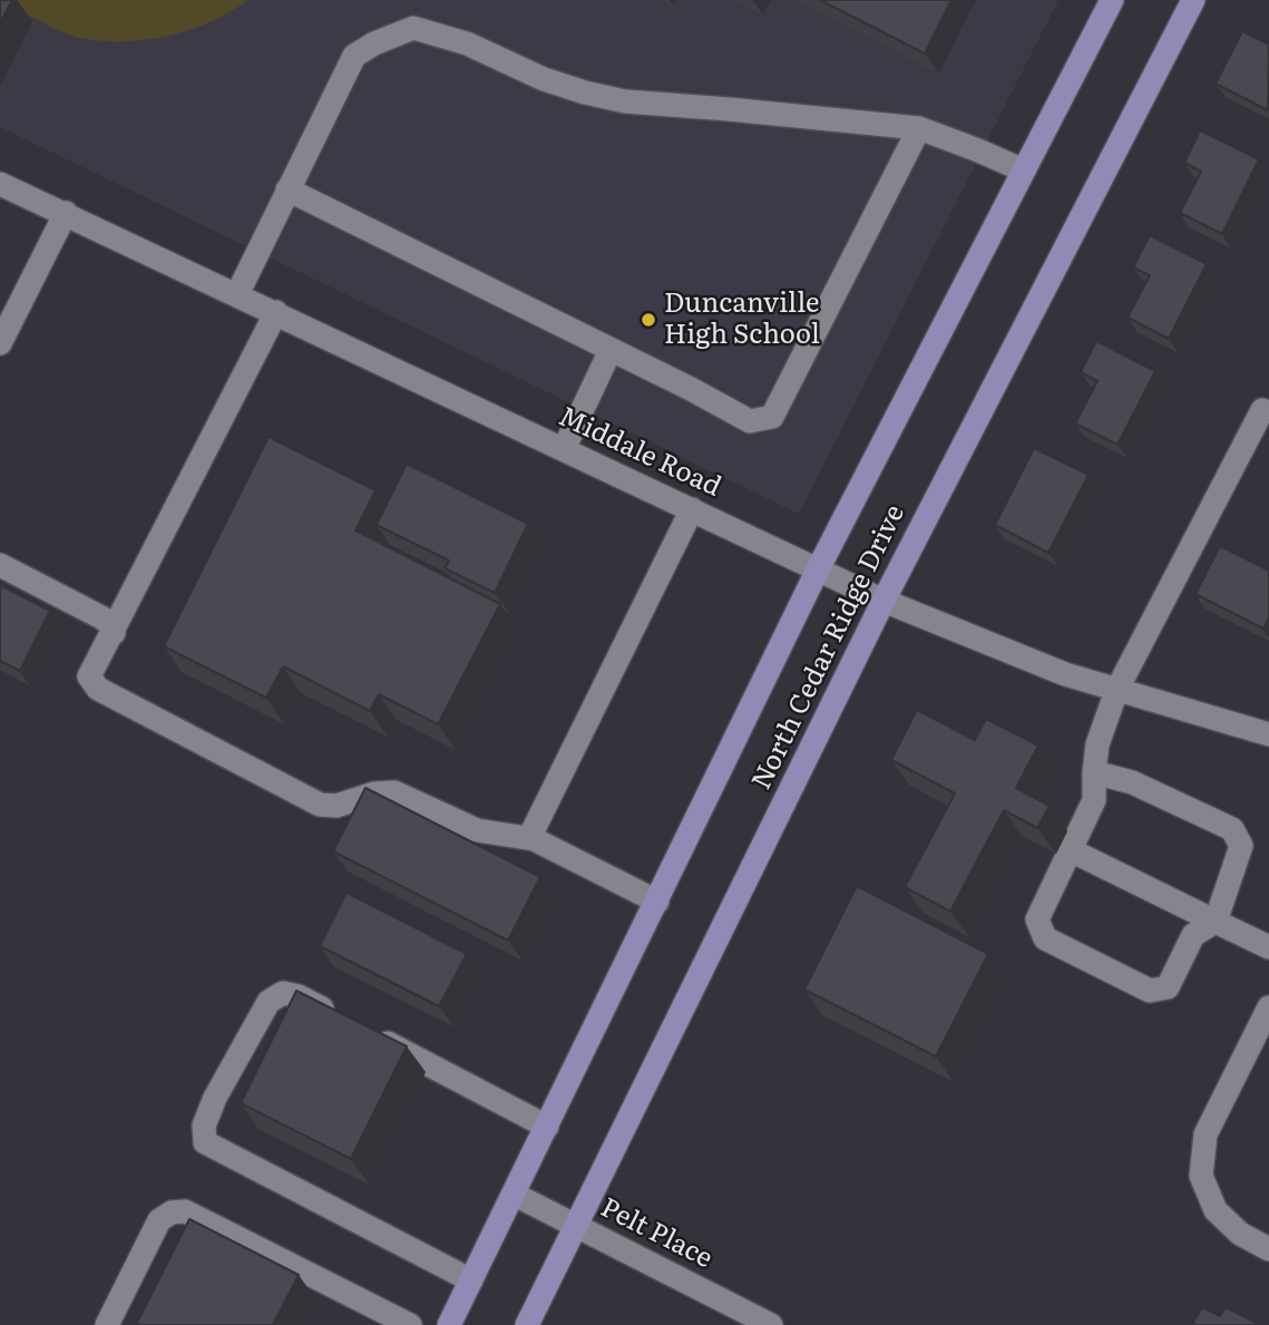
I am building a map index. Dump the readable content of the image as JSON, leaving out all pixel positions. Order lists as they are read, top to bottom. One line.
{"streets":{"main road":["North Cedar Ridge Drive"],"street":["Middale Road","Pelt Place"]},"crossings":[["Middale Road","North Cedar Ridge Drive"],["North Cedar Ridge Drive","Pelt Place"]],"places":["Duncanville High School"]}
